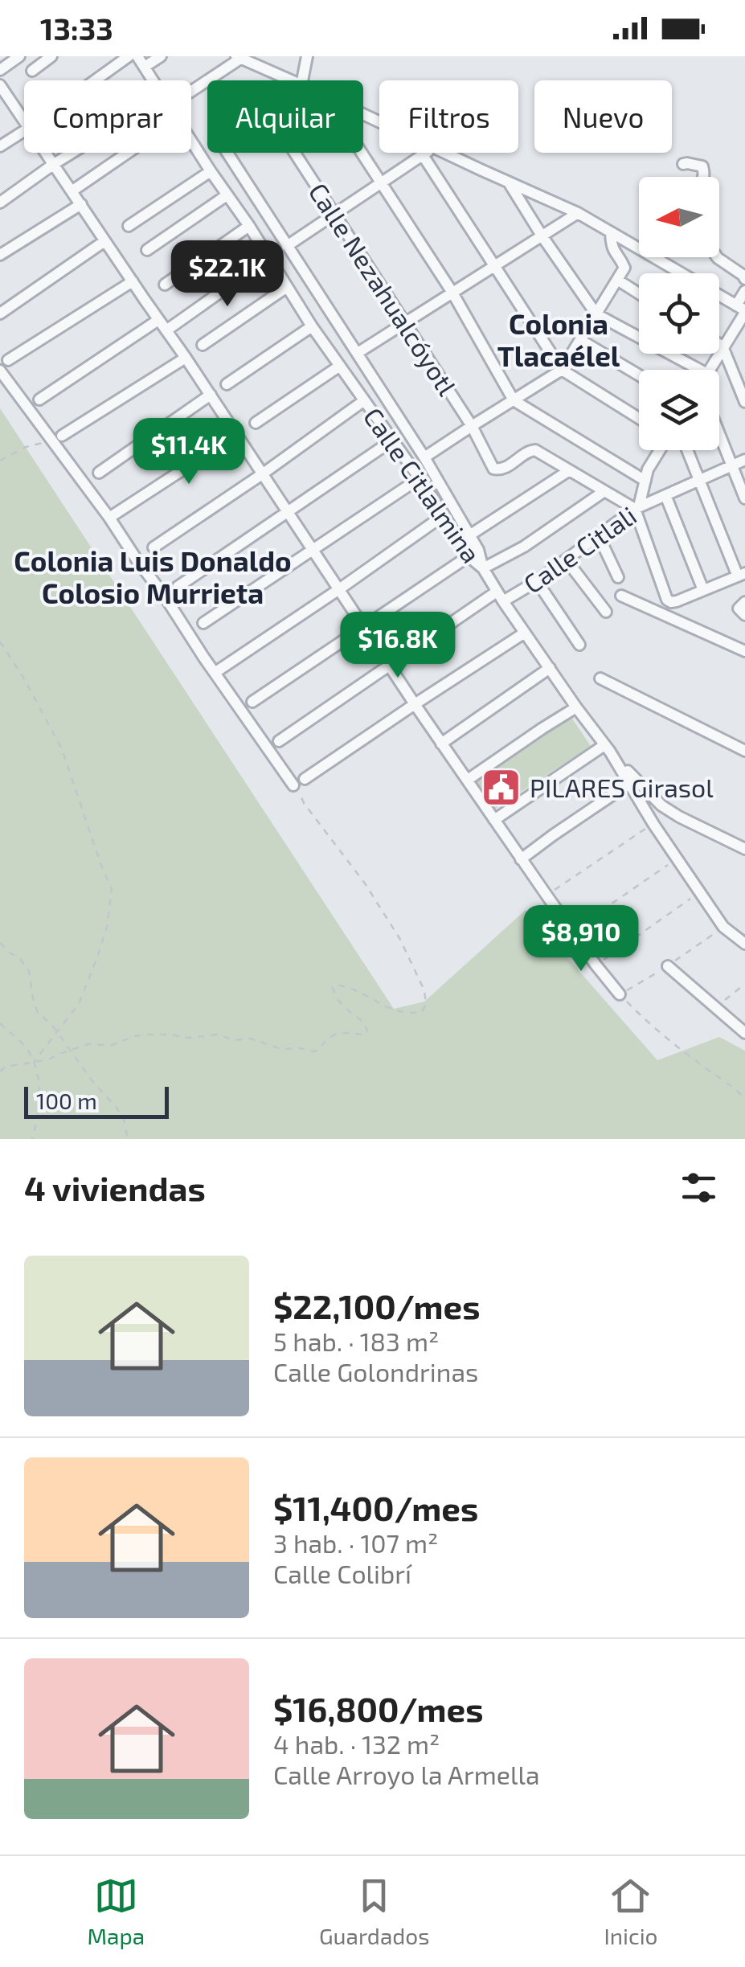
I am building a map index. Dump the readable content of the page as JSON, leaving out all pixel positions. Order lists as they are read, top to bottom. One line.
{"streets":{"street":["Calle Nezahualcóyotl","Calle Citlalmina","Calle Citlali"]},"crossings":[["Calle Citlalmina","Calle Citlali"]],"districts":["Colonia Tlacaélel","Colonia Luis Donaldo Colosio Murrieta"],"places":{"public building":["PILARES Girasol"]},"scale_bar":"100 m","north":"left","page":{"status":"13:33","chip":["Comprar","Alquilar","Filtros","Nuevo"],"price":["$22.1K","$11.4K","$16.8K","$8,910"],"scale":"100 m","heading":"4 viviendas","list":[{"name":"$22,100/mes","note":"5 hab. · 183 m² · Calle Golondrinas"},{"name":"$11,400/mes","note":"3 hab. · 107 m² · Calle Colibrí"},{"name":"$16,800/mes","note":"4 hab. · 132 m² · Calle Arroyo la Armella"}],"tabs":["Mapa","Guardados","Inicio"]}}
